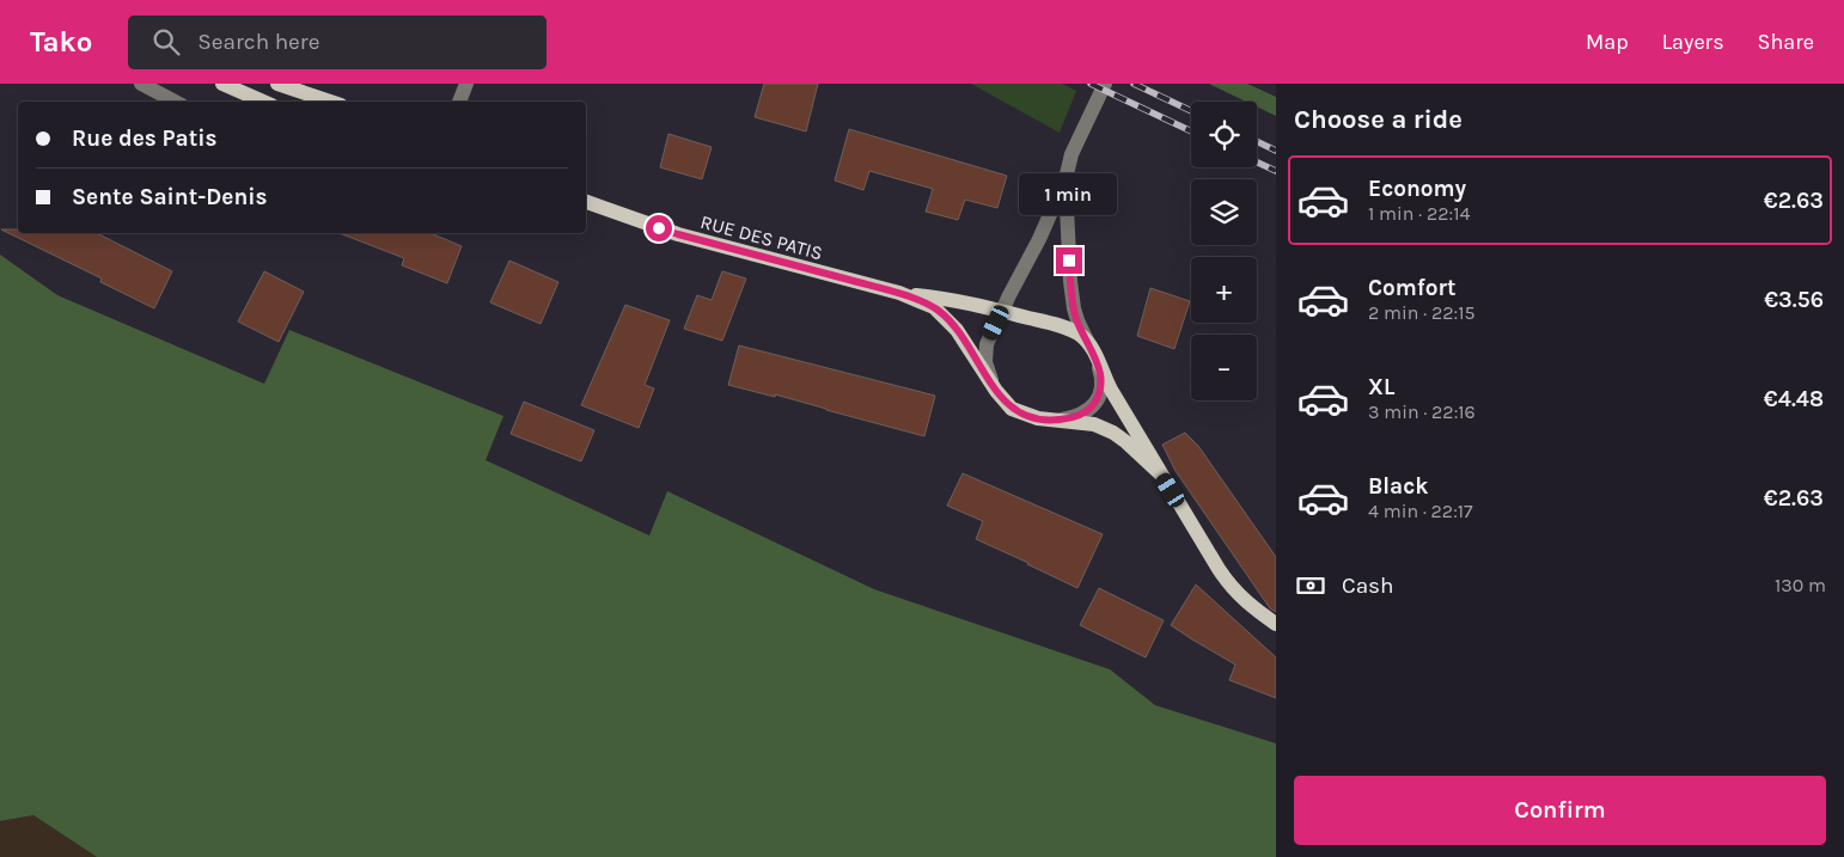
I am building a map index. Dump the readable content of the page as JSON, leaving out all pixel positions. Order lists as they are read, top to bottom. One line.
{"streets":{"main road":["RUE DES PATIS"]},"page":{"header":"Tako","search":"Search here","nav":["Map","Layers","Share"],"heading":"Choose a ride","map_buttons":["+","−"],"banner":["Rue des Patis","Sente Saint-Denis"],"list":[{"name":"Economy","note":"1 min · 22:14","value":"€2.63"},{"name":"Comfort","note":"2 min · 22:15","value":"€3.56"},{"name":"XL","note":"3 min · 22:16","value":"€4.48"},{"name":"Black","note":"4 min · 22:17","value":"€2.63"}],"bubble":"1 min","pay":["Cash","130 m"],"buttons":"Confirm"}}
